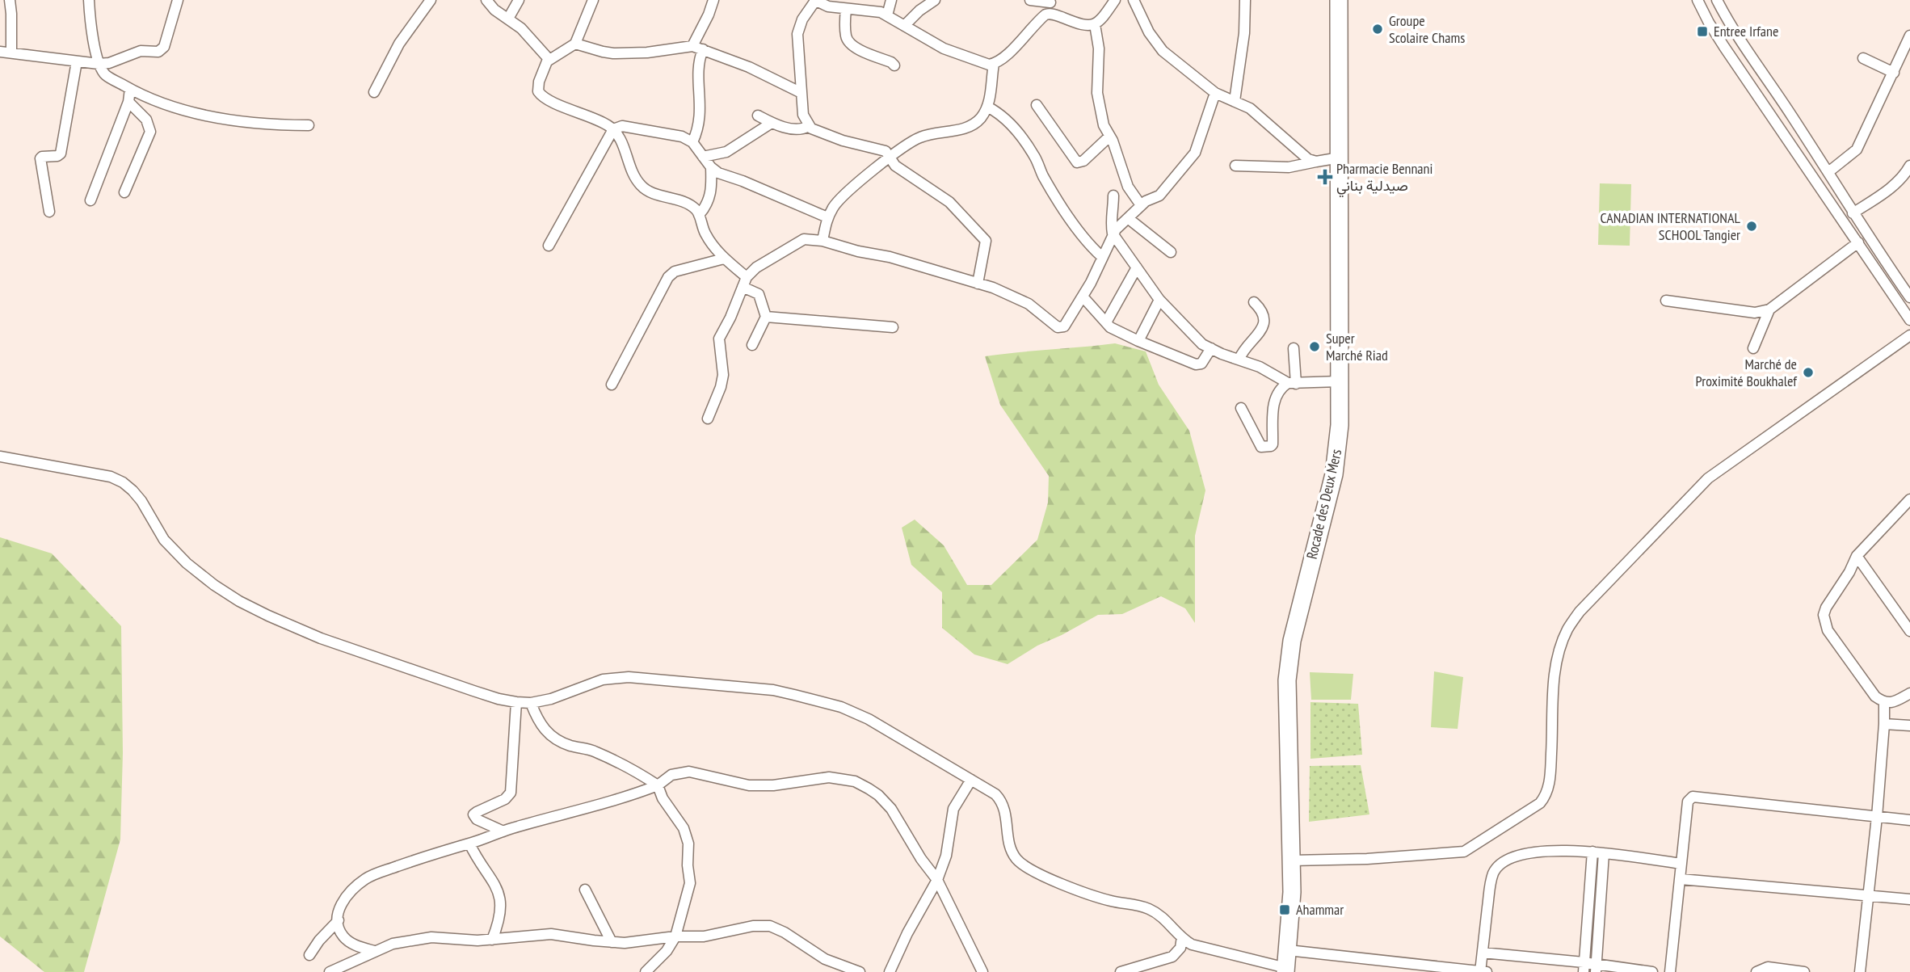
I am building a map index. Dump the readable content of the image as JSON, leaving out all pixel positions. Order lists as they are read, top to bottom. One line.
{"streets":{"highway":["Rocade des Deux Mers"]},"places":{"other":["Groupe Scolaire Chams","CANADIAN INTERNATIONAL SCHOOL Tangier","Super Marché Riad","Marché de Proximité Boukhalef"],"transit":["Entree Irfane","Ahammar"],"health":["Pharmacie Bennani صيدلية بناني"]}}
